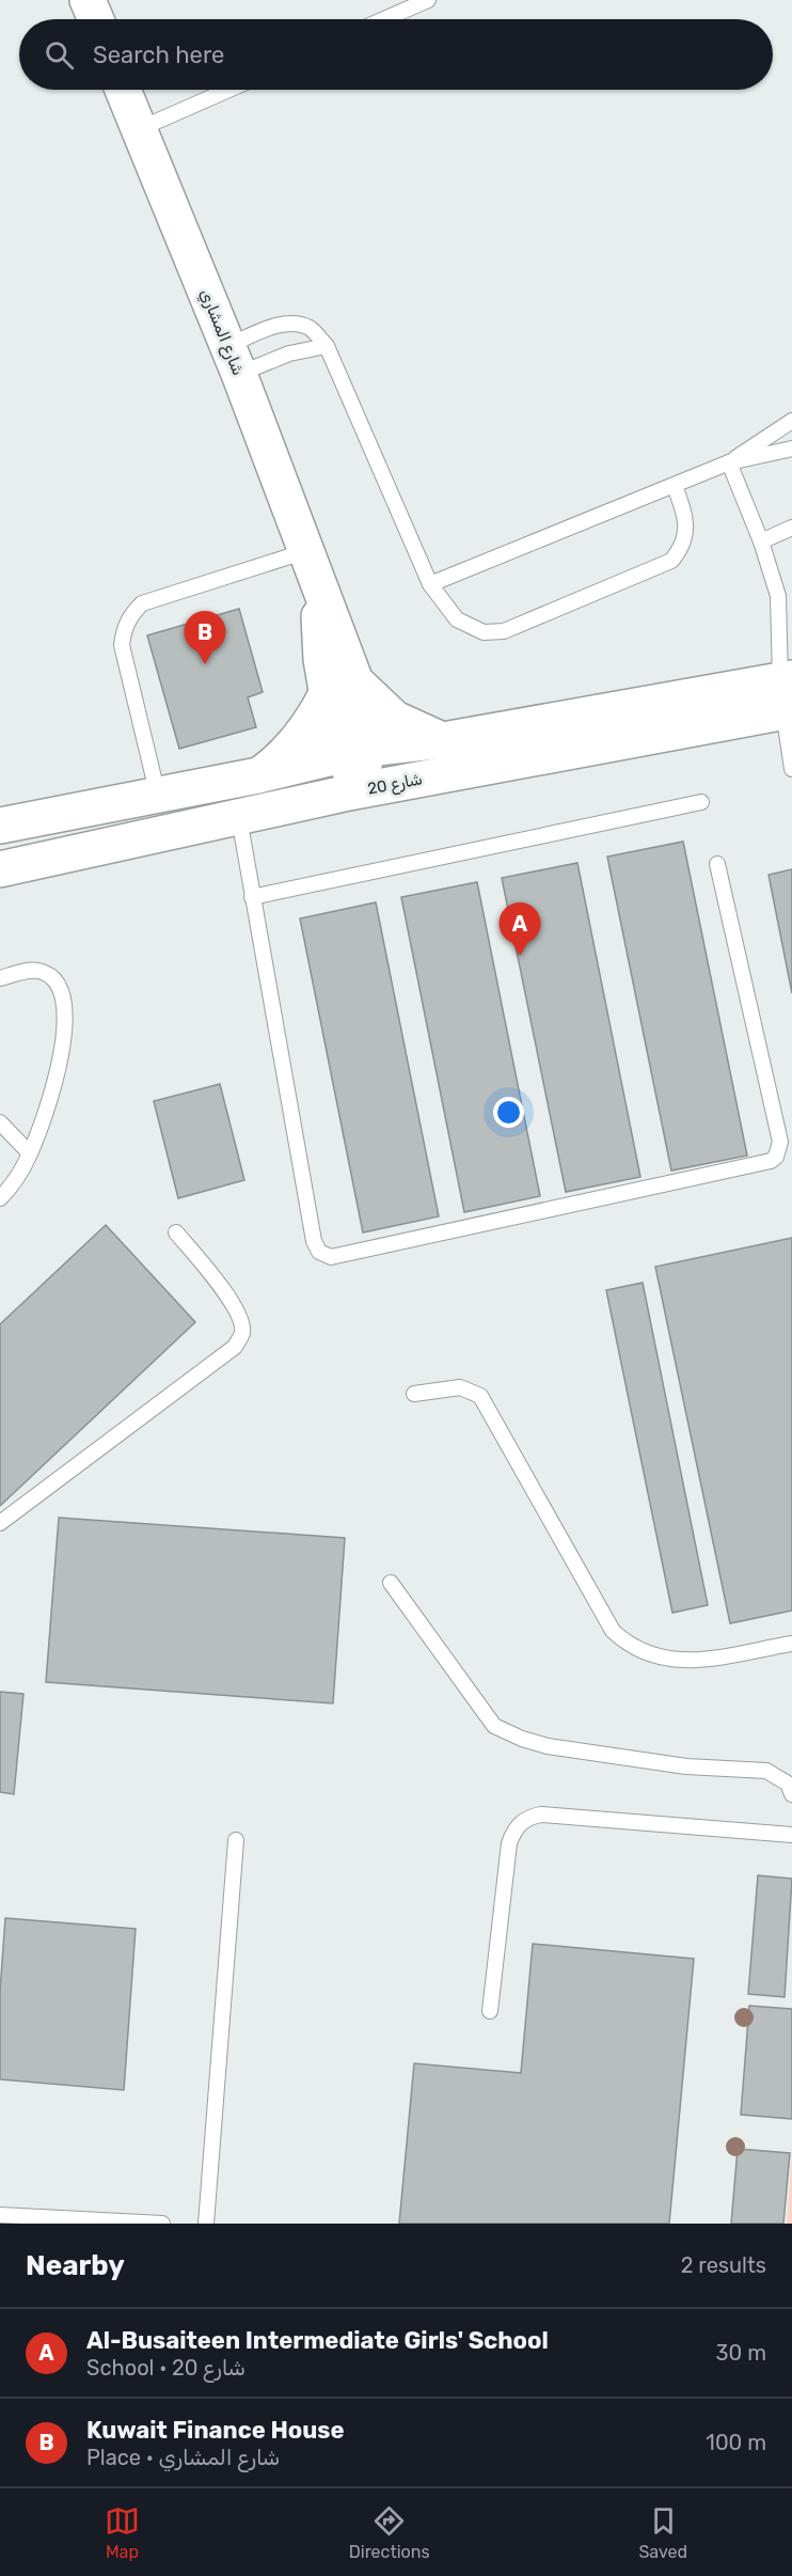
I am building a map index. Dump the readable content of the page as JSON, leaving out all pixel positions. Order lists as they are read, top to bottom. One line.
{"streets":{"main road":["شارع المشاري","شارع 20"]},"crossings":[["شارع المشاري","شارع 20"]],"page":{"search":"Search here","pins":["B","A"],"heading":["Nearby","2 results"],"list":[{"mark":"A","name":"Al-Busaiteen Intermediate Girls' School","note":"School · شارع 20","value":"30 m"},{"mark":"B","name":"Kuwait Finance House","note":"Place · شارع المشاري","value":"100 m"}],"nav":["Map","Directions","Saved"]}}
